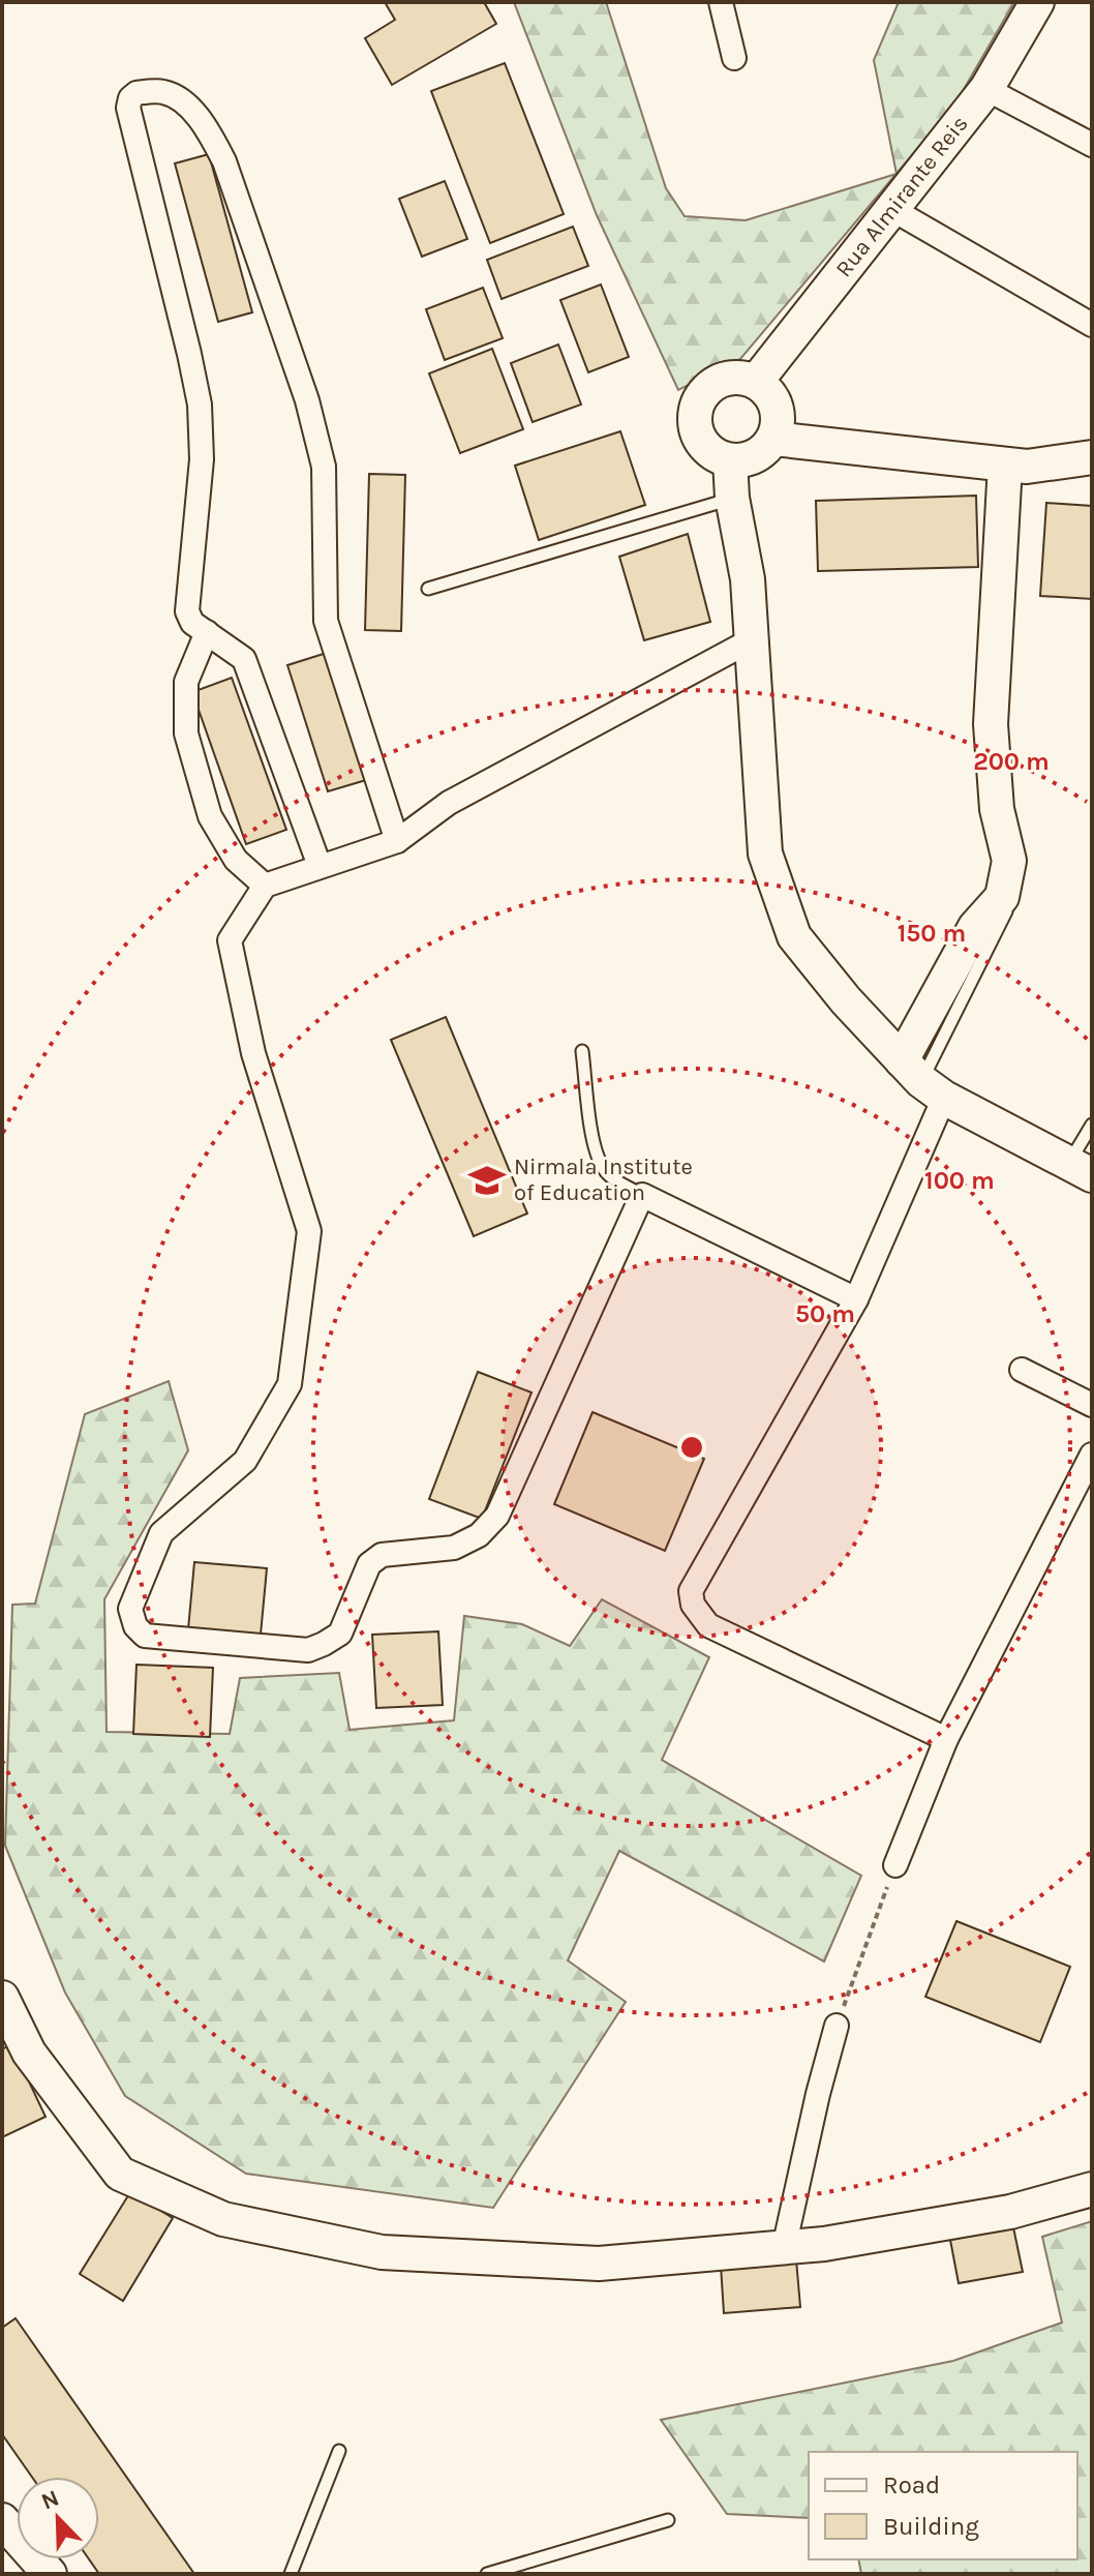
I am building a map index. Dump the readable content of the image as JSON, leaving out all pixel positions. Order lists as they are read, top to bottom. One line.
{"streets":{"main road":["Rua Almirante Reis"]},"places":{"school or university":["Nirmala Institute of Education"]},"legend":["Road","Building"],"north":"top left","rings":["200 m","150 m","100 m","50 m"]}
